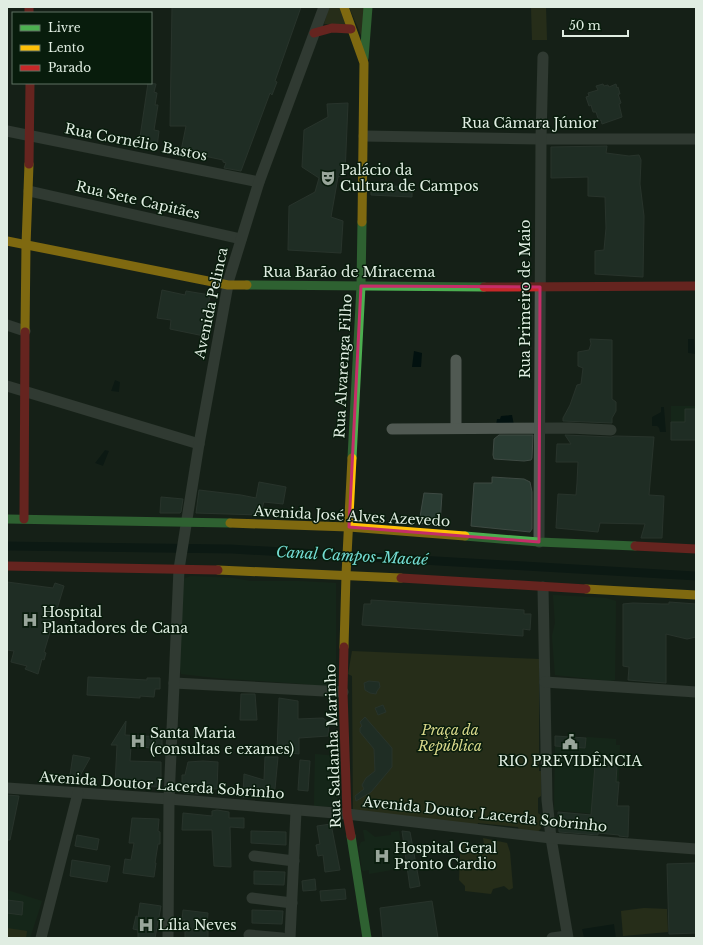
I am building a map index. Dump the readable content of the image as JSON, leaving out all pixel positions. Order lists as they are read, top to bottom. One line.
{"streets":{"main road":["Rua Barão de Miracema","Rua Alvarenga Filho","Avenida José Alves Azevedo","Rua Saldanha Marinho"],"street":["Rua Câmara Júnior","Rua Cornélio Bastos","Rua Sete Capitães","Rua Primeiro de Maio","Avenida Pelinca","Avenida Doutor Lacerda Sobrinho"]},"crossings":[["Rua Câmara Júnior","Rua Primeiro de Maio"],["Rua Câmara Júnior","Rua Alvarenga Filho"],["Rua Cornélio Bastos","Avenida Pelinca"],["Rua Sete Capitães","Avenida Pelinca"],["Rua Barão de Miracema","Rua Primeiro de Maio"],["Rua Barão de Miracema","Avenida Pelinca"],["Rua Barão de Miracema","Rua Alvarenga Filho"],["Rua Primeiro de Maio","Avenida José Alves Azevedo"],["Avenida Pelinca","Avenida José Alves Azevedo"],["Avenida Pelinca","Avenida Doutor Lacerda Sobrinho"],["Rua Alvarenga Filho","Avenida José Alves Azevedo"],["Rua Alvarenga Filho","Rua Saldanha Marinho"],["Rua Saldanha Marinho","Avenida Doutor Lacerda Sobrinho"]],"water":["Canal Campos-Macaé"],"parks":["Praça da República"],"places":{"theatre":["Palácio da Cultura de Campos"],"hospital":["Hospital Plantadores de Cana","Santa Maria (consultas e exames)","Hospital Geral Pronto Cardio","Lília Neves"],"public building":["RIO PREVIDÊNCIA"]},"legend":["Livre","Lento","Parado"],"scale_bar":"50 m"}
